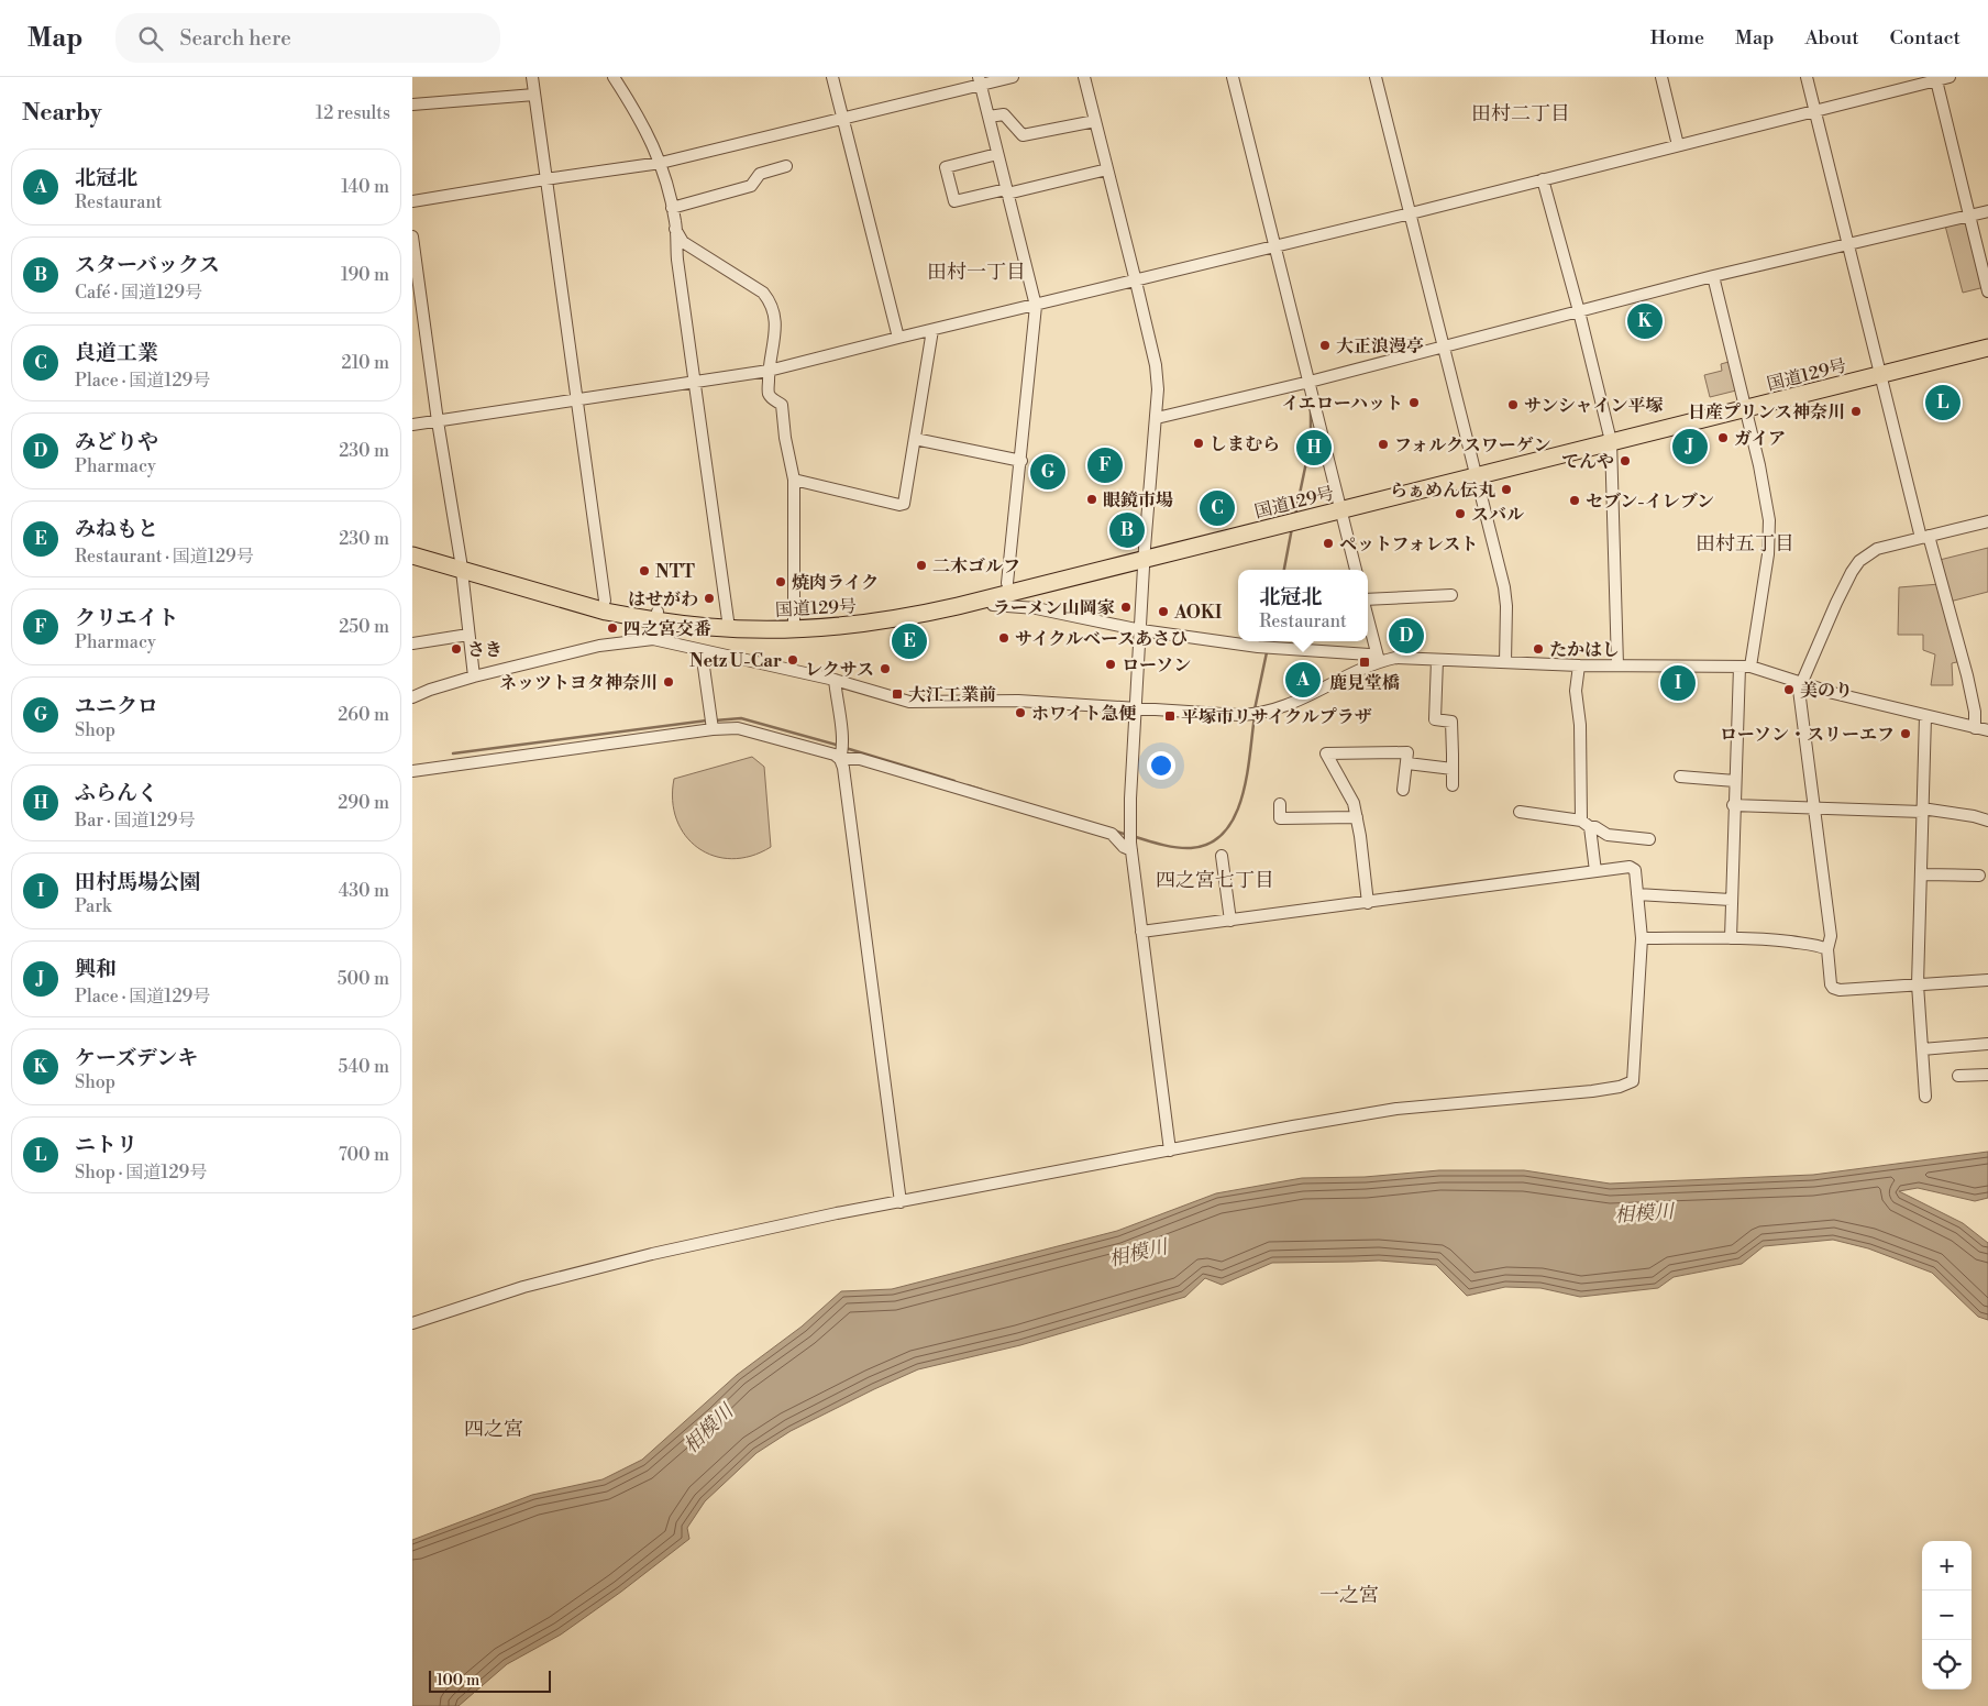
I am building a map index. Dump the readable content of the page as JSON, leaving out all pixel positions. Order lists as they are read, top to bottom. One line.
{"streets":{"highway":["国道129号"]},"districts":["田村二丁目","田村一丁目","田村五丁目","四之宮七丁目","四之宮","一之宮"],"water":["相模川"],"places":{"other":["大正浪漫亭","イエローハット","サンシャイン平塚","日産プリンス神奈川","ガイア","しまむら","フォルクスワーゲン","てんや","らぁめん伝丸","眼鏡市場","セブン-イレブン","スバル","ペットフォレスト","二木ゴルフ","NTT","焼肉ライク","はせがわ","ラーメン山岡家","AOKI","四之宮交番","サイクルベースあさひ","さき","たかはし","Netz U-Car","ローソン","レクサス","ネッツトヨタ神奈川","美のり","ホワイト急便","ローソン・スリーエフ"],"transit":["鹿見堂橋","大江工業前","平塚市リサイクルプラザ"]},"scale_bar":"100 m","page":{"header":"Map","search":"Search here","nav":["Home","Map","About","Contact"],"heading":["Nearby","12 results"],"list":[{"mark":"A","name":"北冠北","note":"Restaurant","value":"140 m"},{"mark":"B","name":"スターバックス","note":"Café · 国道129号","value":"190 m"},{"mark":"C","name":"良道工業","note":"Place · 国道129号","value":"210 m"},{"mark":"D","name":"みどりや","note":"Pharmacy","value":"230 m"},{"mark":"E","name":"みねもと","note":"Restaurant · 国道129号","value":"230 m"},{"mark":"F","name":"クリエイト","note":"Pharmacy","value":"250 m"},{"mark":"G","name":"ユニクロ","note":"Shop","value":"260 m"},{"mark":"H","name":"ふらんく","note":"Bar · 国道129号","value":"290 m"},{"mark":"I","name":"田村馬場公園","note":"Park","value":"430 m"},{"mark":"J","name":"興和","note":"Place · 国道129号","value":"500 m"},{"mark":"K","name":"ケーズデンキ","note":"Shop","value":"540 m"},{"mark":"L","name":"ニトリ","note":"Shop · 国道129号","value":"700 m"}],"pins":["K","L","J","H","F","G","C","B","D","E","A","I"],"popup":["北冠北","Restaurant"],"map_buttons":["+","−"],"scale":"100 m"}}
